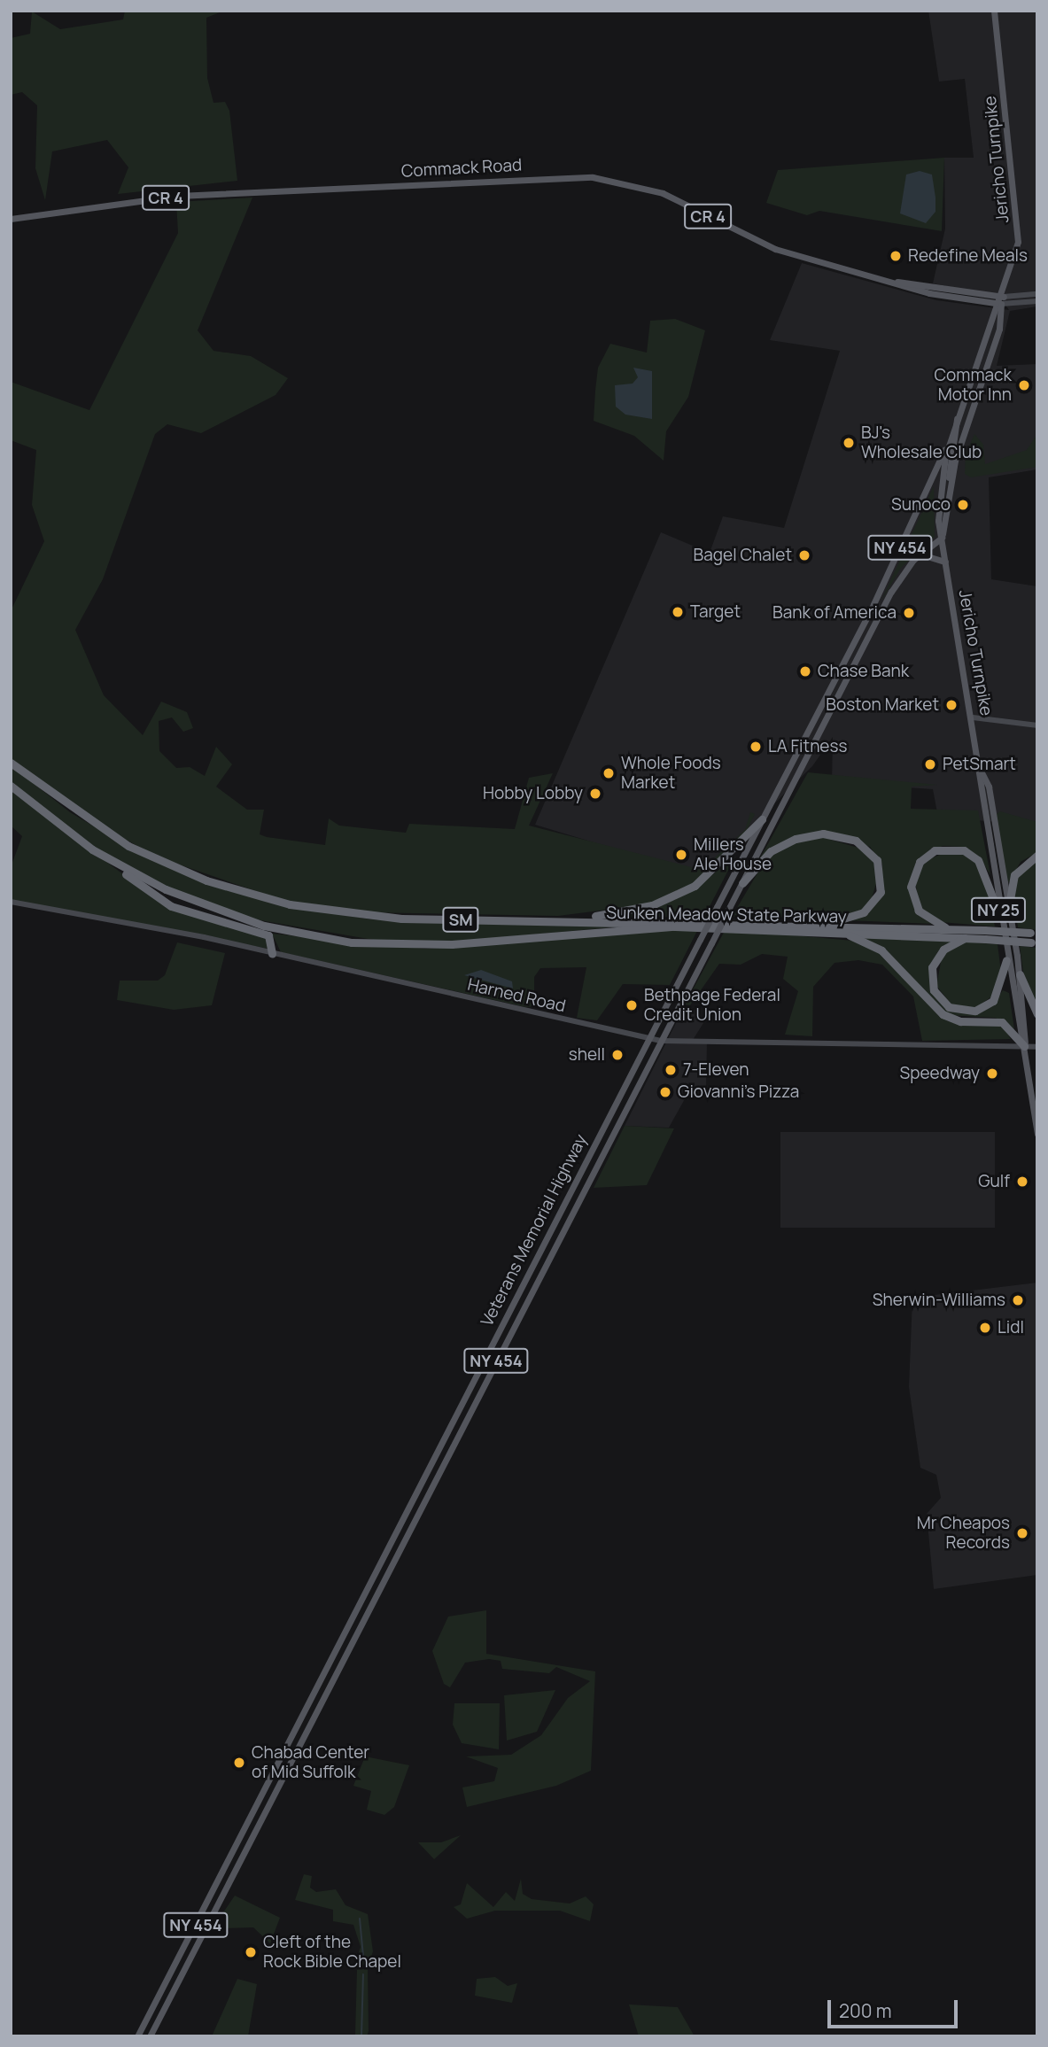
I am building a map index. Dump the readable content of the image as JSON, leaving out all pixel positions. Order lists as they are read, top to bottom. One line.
{"streets":{"highway":["Sunken Meadow State Parkway","SM"],"main road":["Jericho Turnpike","Commack Road","CR 4","NY 454","NY 25","Harned Road","Veterans Memorial Highway"]},"crossings":[["Jericho Turnpike","Commack Road"],["Jericho Turnpike","CR 4"],["Jericho Turnpike","Harned Road"],["Jericho Turnpike","Veterans Memorial Highway"],["Commack Road","CR 4"],["Harned Road","Veterans Memorial Highway"]],"places":["Redefine Meals","Commack Motor Inn","BJ's Wholesale Club","Sunoco","Bagel Chalet","Target","Bank of America","Chase Bank","Boston Market","LA Fitness","PetSmart","Whole Foods Market","Hobby Lobby","Millers Ale House","Bethpage Federal Credit Union","shell","7-Eleven","Speedway","Giovanni's Pizza","Gulf","Sherwin-Williams","Lidl","Mr Cheapos Records","Chabad Center of Mid Suffolk","Cleft of the Rock Bible Chapel"],"scale_bar":"200 m"}
